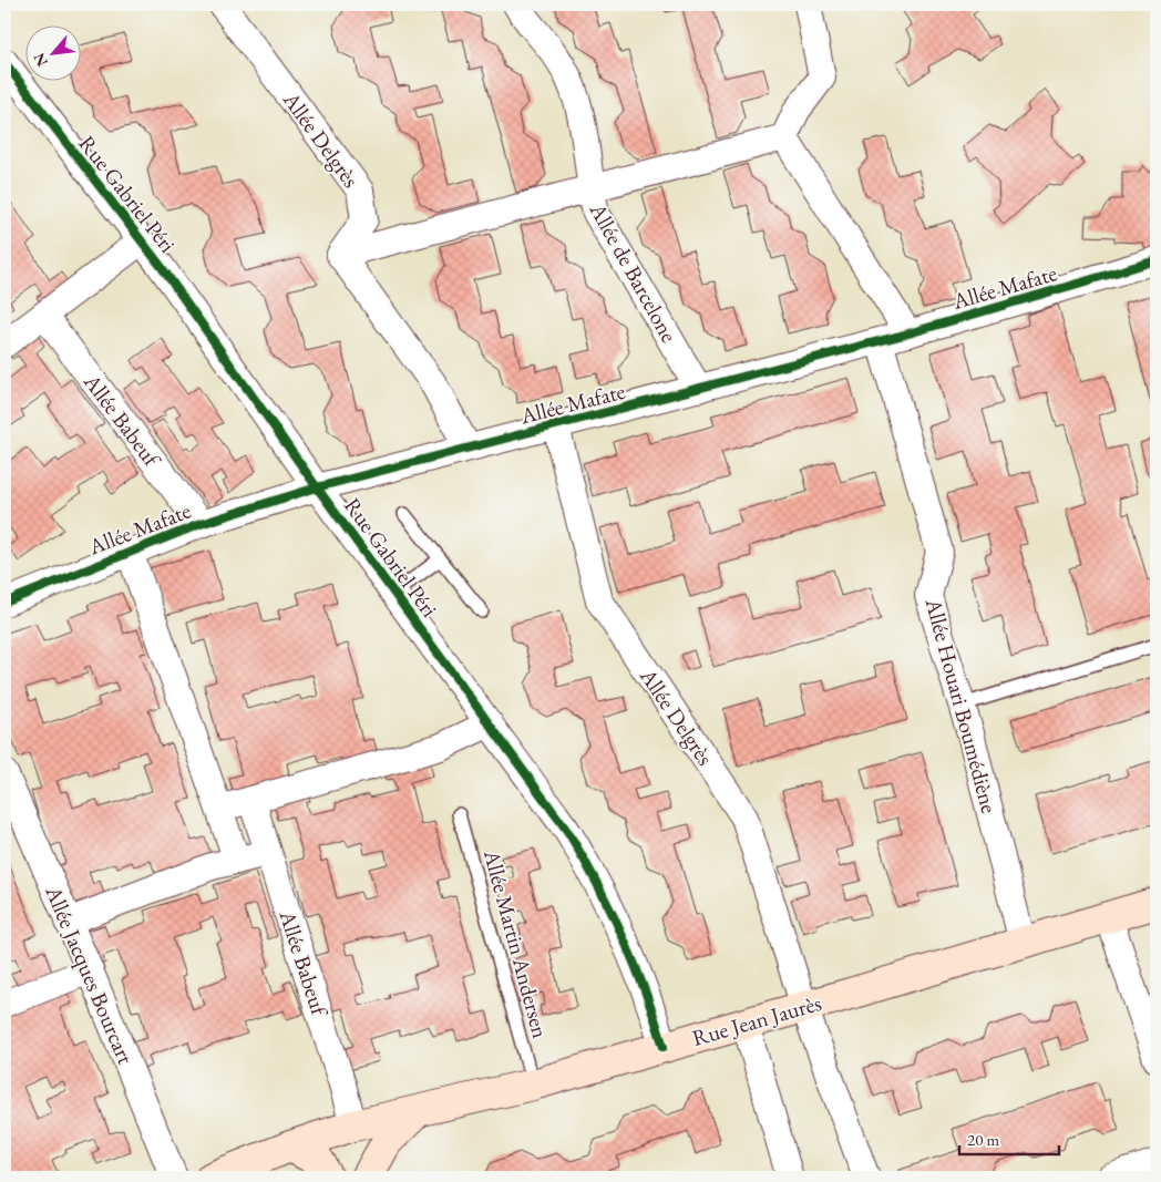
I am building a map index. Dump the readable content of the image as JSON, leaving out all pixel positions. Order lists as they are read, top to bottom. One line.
{"streets":{"street":["Allée Delgrès","Rue Gabriel Péri","Allée de Barcelone","Allée Mafate","Allée Babeuf","Allée Houari Boumédiène","Allée Jacques Bourcart","Rue Jean Jaurès"],"lane":["Allée Martin Andersen"]},"crossings":[["Allée Delgrès","Allée Mafate"],["Allée Delgrès","Rue Jean Jaurès"],["Rue Gabriel Péri","Allée Mafate"],["Rue Gabriel Péri","Rue Jean Jaurès"],["Allée de Barcelone","Allée Mafate"],["Allée Mafate","Allée Babeuf"],["Allée Mafate","Allée Houari Boumédiène"],["Allée Babeuf","Rue Jean Jaurès"],["Allée Houari Boumédiène","Rue Jean Jaurès"],["Allée Martin Andersen","Rue Jean Jaurès"]],"scale_bar":"20 m","north":"bottom left"}
